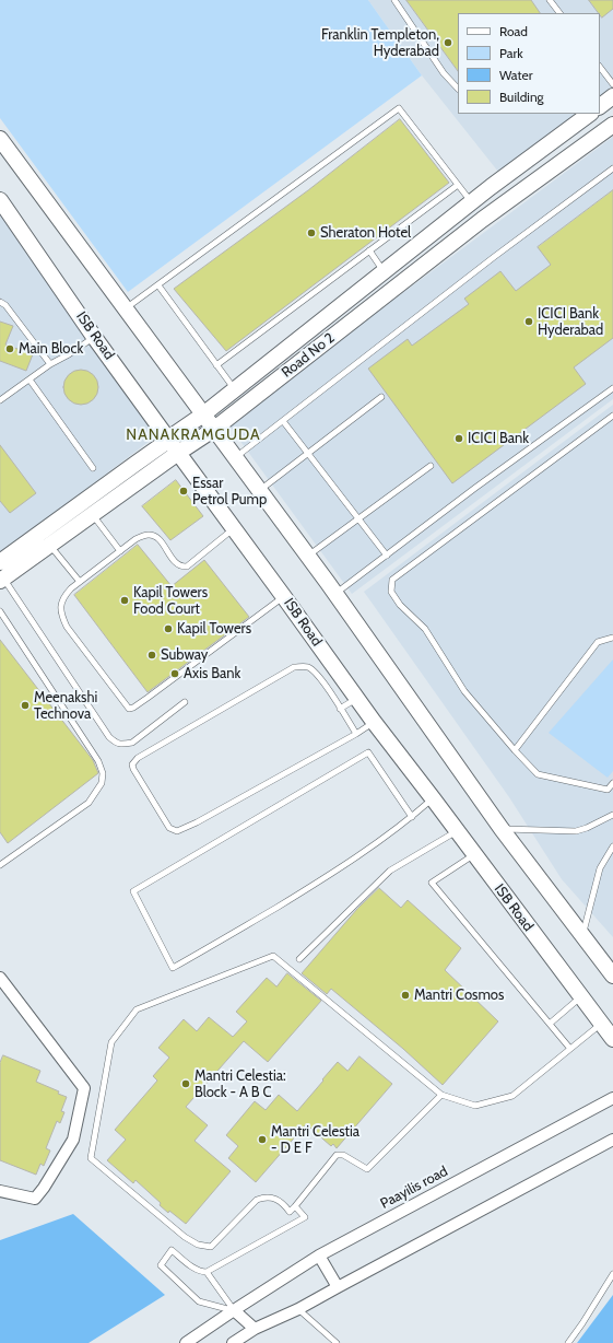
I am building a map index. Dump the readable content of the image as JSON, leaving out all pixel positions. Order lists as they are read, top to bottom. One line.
{"streets":{"main road":["ISB Road","Road No 2"],"street":["Paayilis road"]},"crossings":[["ISB Road","Road No 2"]],"districts":["NANAKRAMGUDA"],"places":["Franklin Templeton, Hyderabad","Sheraton Hotel","ICICI Bank Hyderabad","Main Block","ICICI Bank","Essar Petrol Pump","Kapil Towers Food Court","Kapil Towers","Subway","Axis Bank","Meenakshi Technova","Mantri Cosmos","Mantri Celestia: Block - A B C","Mantri Celestia - D E F"],"legend":["Road","Park","Water","Building"]}
